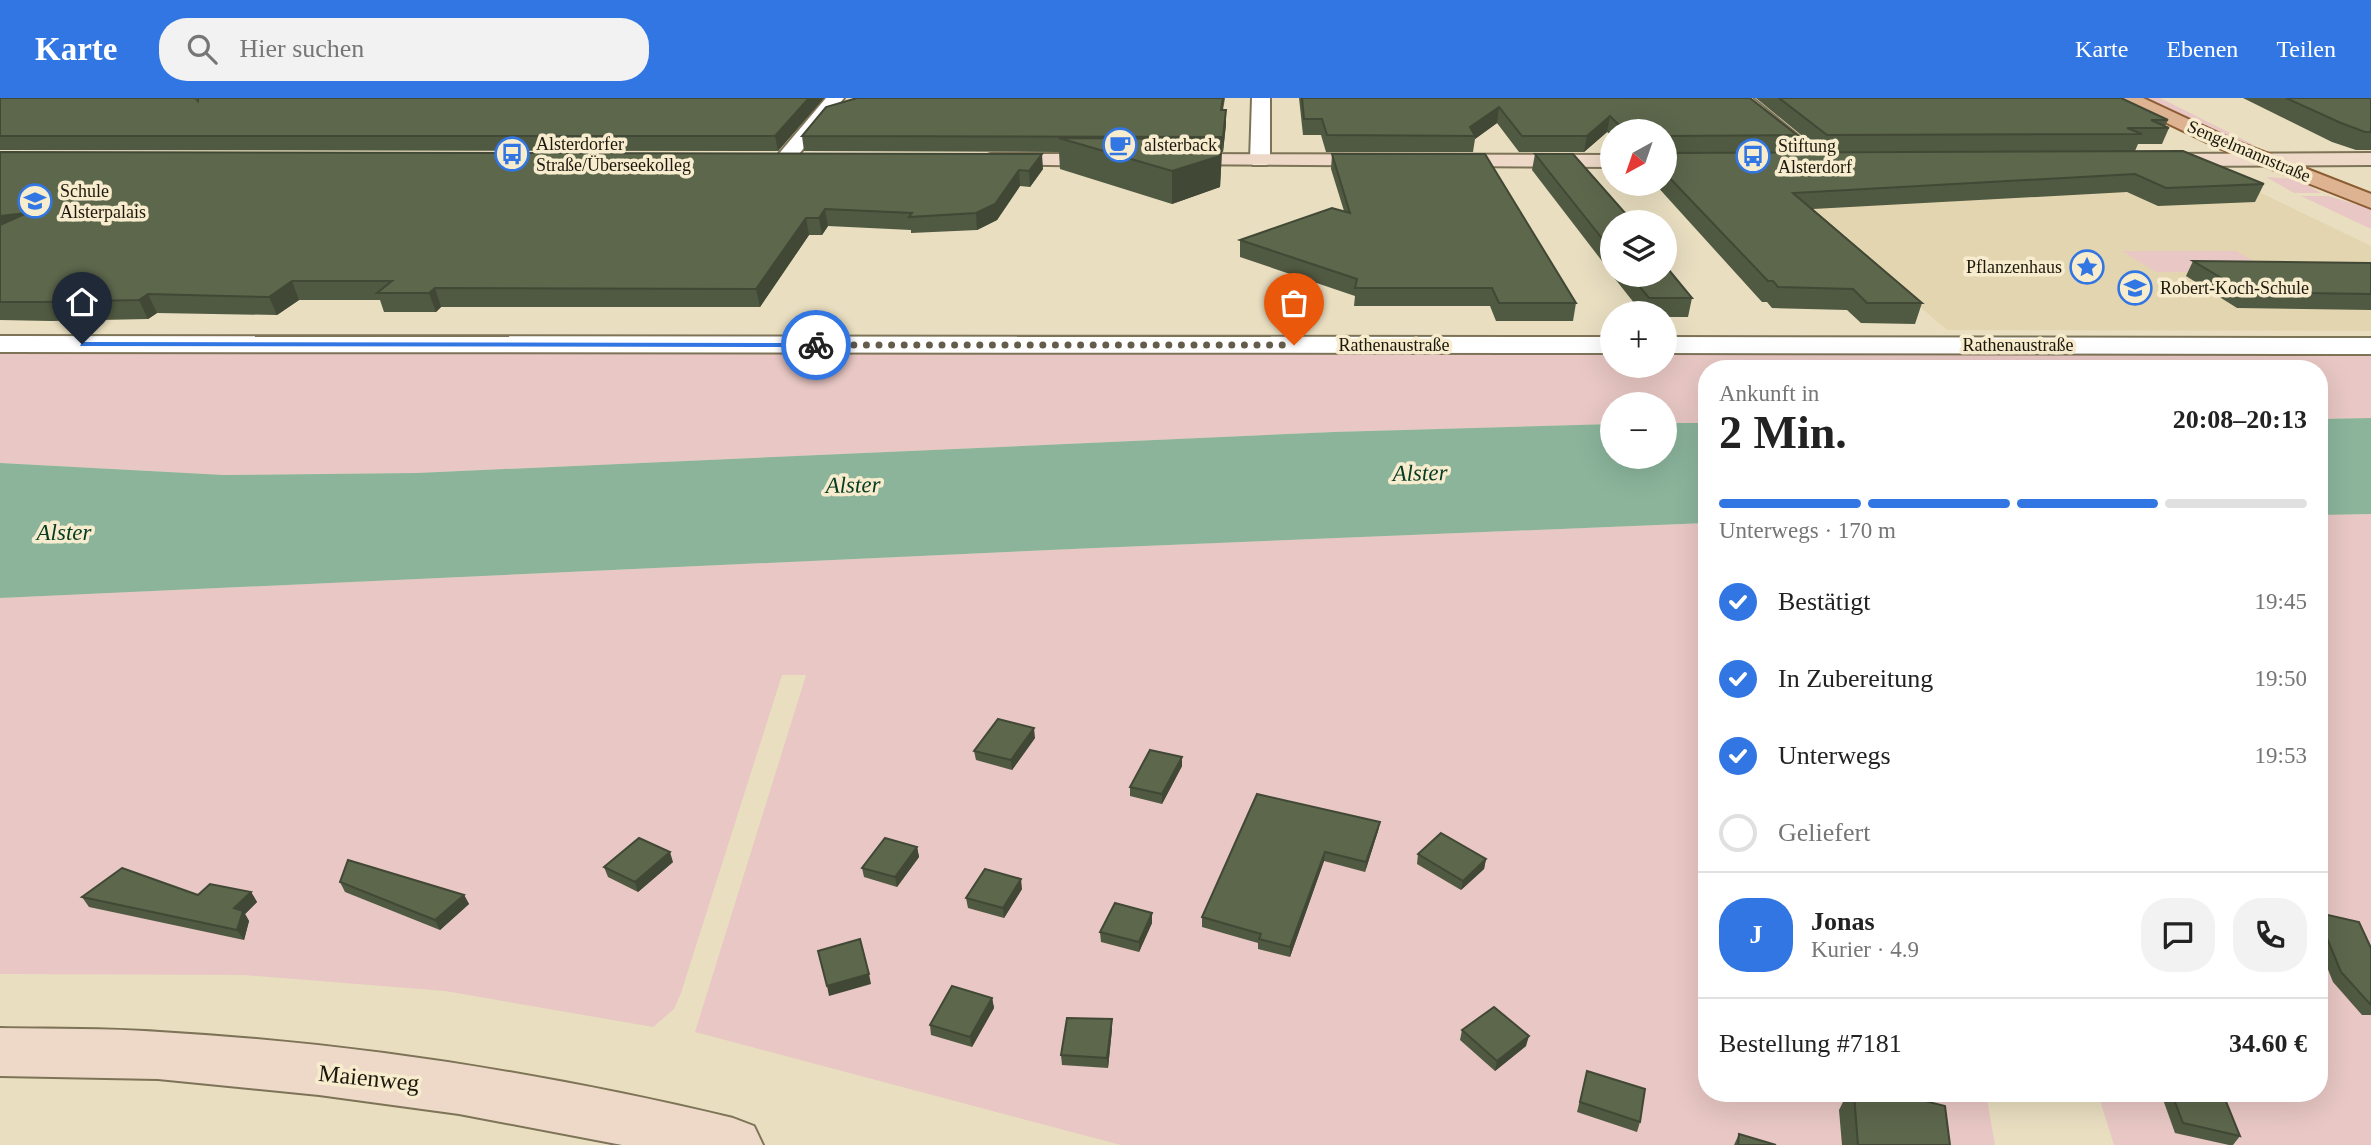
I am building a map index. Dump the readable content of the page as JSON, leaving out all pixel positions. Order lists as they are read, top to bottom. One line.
{"streets":{"main road":["Sengelmannstraße"],"street":["Rathenaustraße","Maienweg"]},"water":["Alster"],"places":{"cafe":["alsterback"],"bus stop":["Alsterdorfer Straße/Überseekolleg","Stiftung Alsterdorf"],"school or university":["Schule Alsterpalais","Robert-Koch-Schule"],"place":["Pflanzenhaus"]},"north":"bottom left","page":{"header":"Karte","search":"Hier suchen","nav":["Karte","Ebenen","Teilen"],"map_buttons":["+","−"],"heading":["2 Min.","Ankunft in","20:08–20:13"],"panel":["Jonas","Kurier · 4.9","Bestellung #7181","34.60 €"],"bar":"Unterwegs · 170 m","list":[["Bestätigt","19:45"],["In Zubereitung","19:50"],["Unterwegs","19:53"],"Geliefert"],"round":"J"}}
